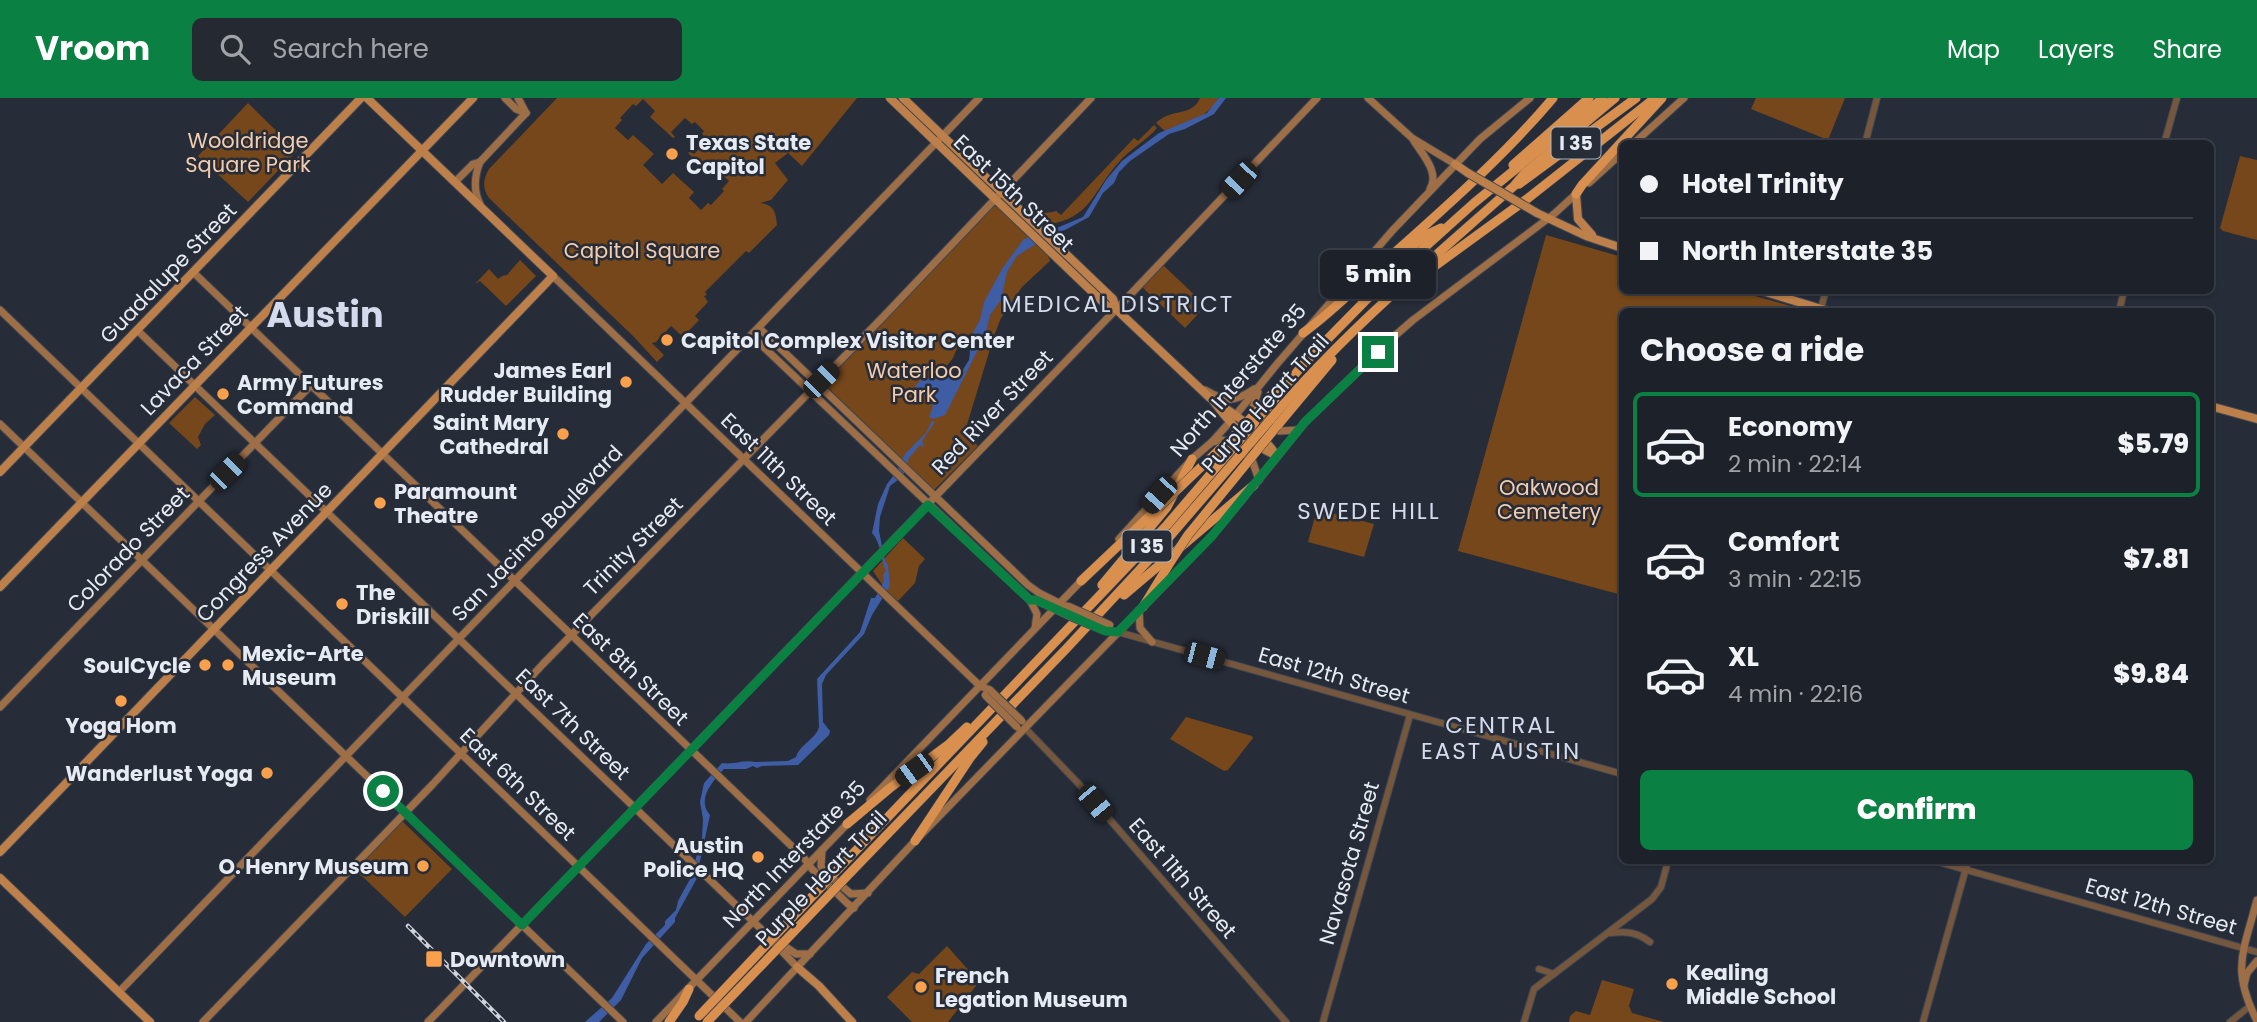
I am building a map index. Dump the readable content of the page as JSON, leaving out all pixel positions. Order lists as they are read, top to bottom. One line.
{"streets":{"highway":["I 35","Purple Heart Trail"],"main road":["East 15th Street","Guadalupe Street","Lavaca Street","North Interstate 35","Red River Street","East 11th Street","San Jacinto Boulevard","Trinity Street","Colorado Street","Congress Avenue","East 8th Street","East 12th Street","East 7th Street","East 6th Street"],"street":["Navasota Street"]},"crossings":[["East 15th Street","North Interstate 35"],["East 15th Street","Red River Street"],["East 15th Street","San Jacinto Boulevard"],["East 15th Street","Trinity Street"],["Guadalupe Street","East 8th Street"],["Guadalupe Street","East 7th Street"],["Guadalupe Street","East 6th Street"],["Lavaca Street","East 8th Street"],["Lavaca Street","East 7th Street"],["Lavaca Street","East 6th Street"],["North Interstate 35","East 11th Street"],["North Interstate 35","East 8th Street"],["North Interstate 35","East 12th Street"],["North Interstate 35","East 7th Street"],["North Interstate 35","East 6th Street"],["Red River Street","East 11th Street"],["Red River Street","East 8th Street"],["Red River Street","East 12th Street"],["Red River Street","East 7th Street"],["Red River Street","East 6th Street"],["East 11th Street","San Jacinto Boulevard"],["East 11th Street","Trinity Street"],["East 11th Street","Congress Avenue"],["San Jacinto Boulevard","East 8th Street"],["San Jacinto Boulevard","East 12th Street"],["San Jacinto Boulevard","East 7th Street"],["San Jacinto Boulevard","East 6th Street"],["Trinity Street","East 8th Street"],["Trinity Street","East 12th Street"],["Trinity Street","East 7th Street"],["Trinity Street","East 6th Street"],["Colorado Street","East 8th Street"],["Colorado Street","East 7th Street"],["Colorado Street","East 6th Street"],["Congress Avenue","East 8th Street"],["Congress Avenue","East 7th Street"],["Congress Avenue","East 6th Street"],["East 12th Street","Navasota Street"]],"districts":["MEDICAL DISTRICT","Austin","SWEDE HILL","CENTRAL EAST AUSTIN"],"parks":["Wooldridge Square Park","Capitol Square","Waterloo Park","Oakwood Cemetery"],"places":{"other":["Texas State Capitol","Capitol Complex Visitor Center","James Earl Rudder Building","Army Futures Command","Saint Mary Cathedral","Paramount Theatre","The Driskill","SoulCycle","Mexic-Arte Museum","Yoga Hom","Wanderlust Yoga","Austin Police HQ","O. Henry Museum","Kealing Middle School","French Legation Museum"],"transit":["Downtown"]},"page":{"header":"Vroom","search":"Search here","nav":["Map","Layers","Share"],"banner":["Hotel Trinity","North Interstate 35"],"bubble":"5 min","heading":"Choose a ride","list":[{"name":"Economy","note":"2 min · 22:14","value":"$5.79"},{"name":"Comfort","note":"3 min · 22:15","value":"$7.81"},{"name":"XL","note":"4 min · 22:16","value":"$9.84"}],"buttons":"Confirm"}}
